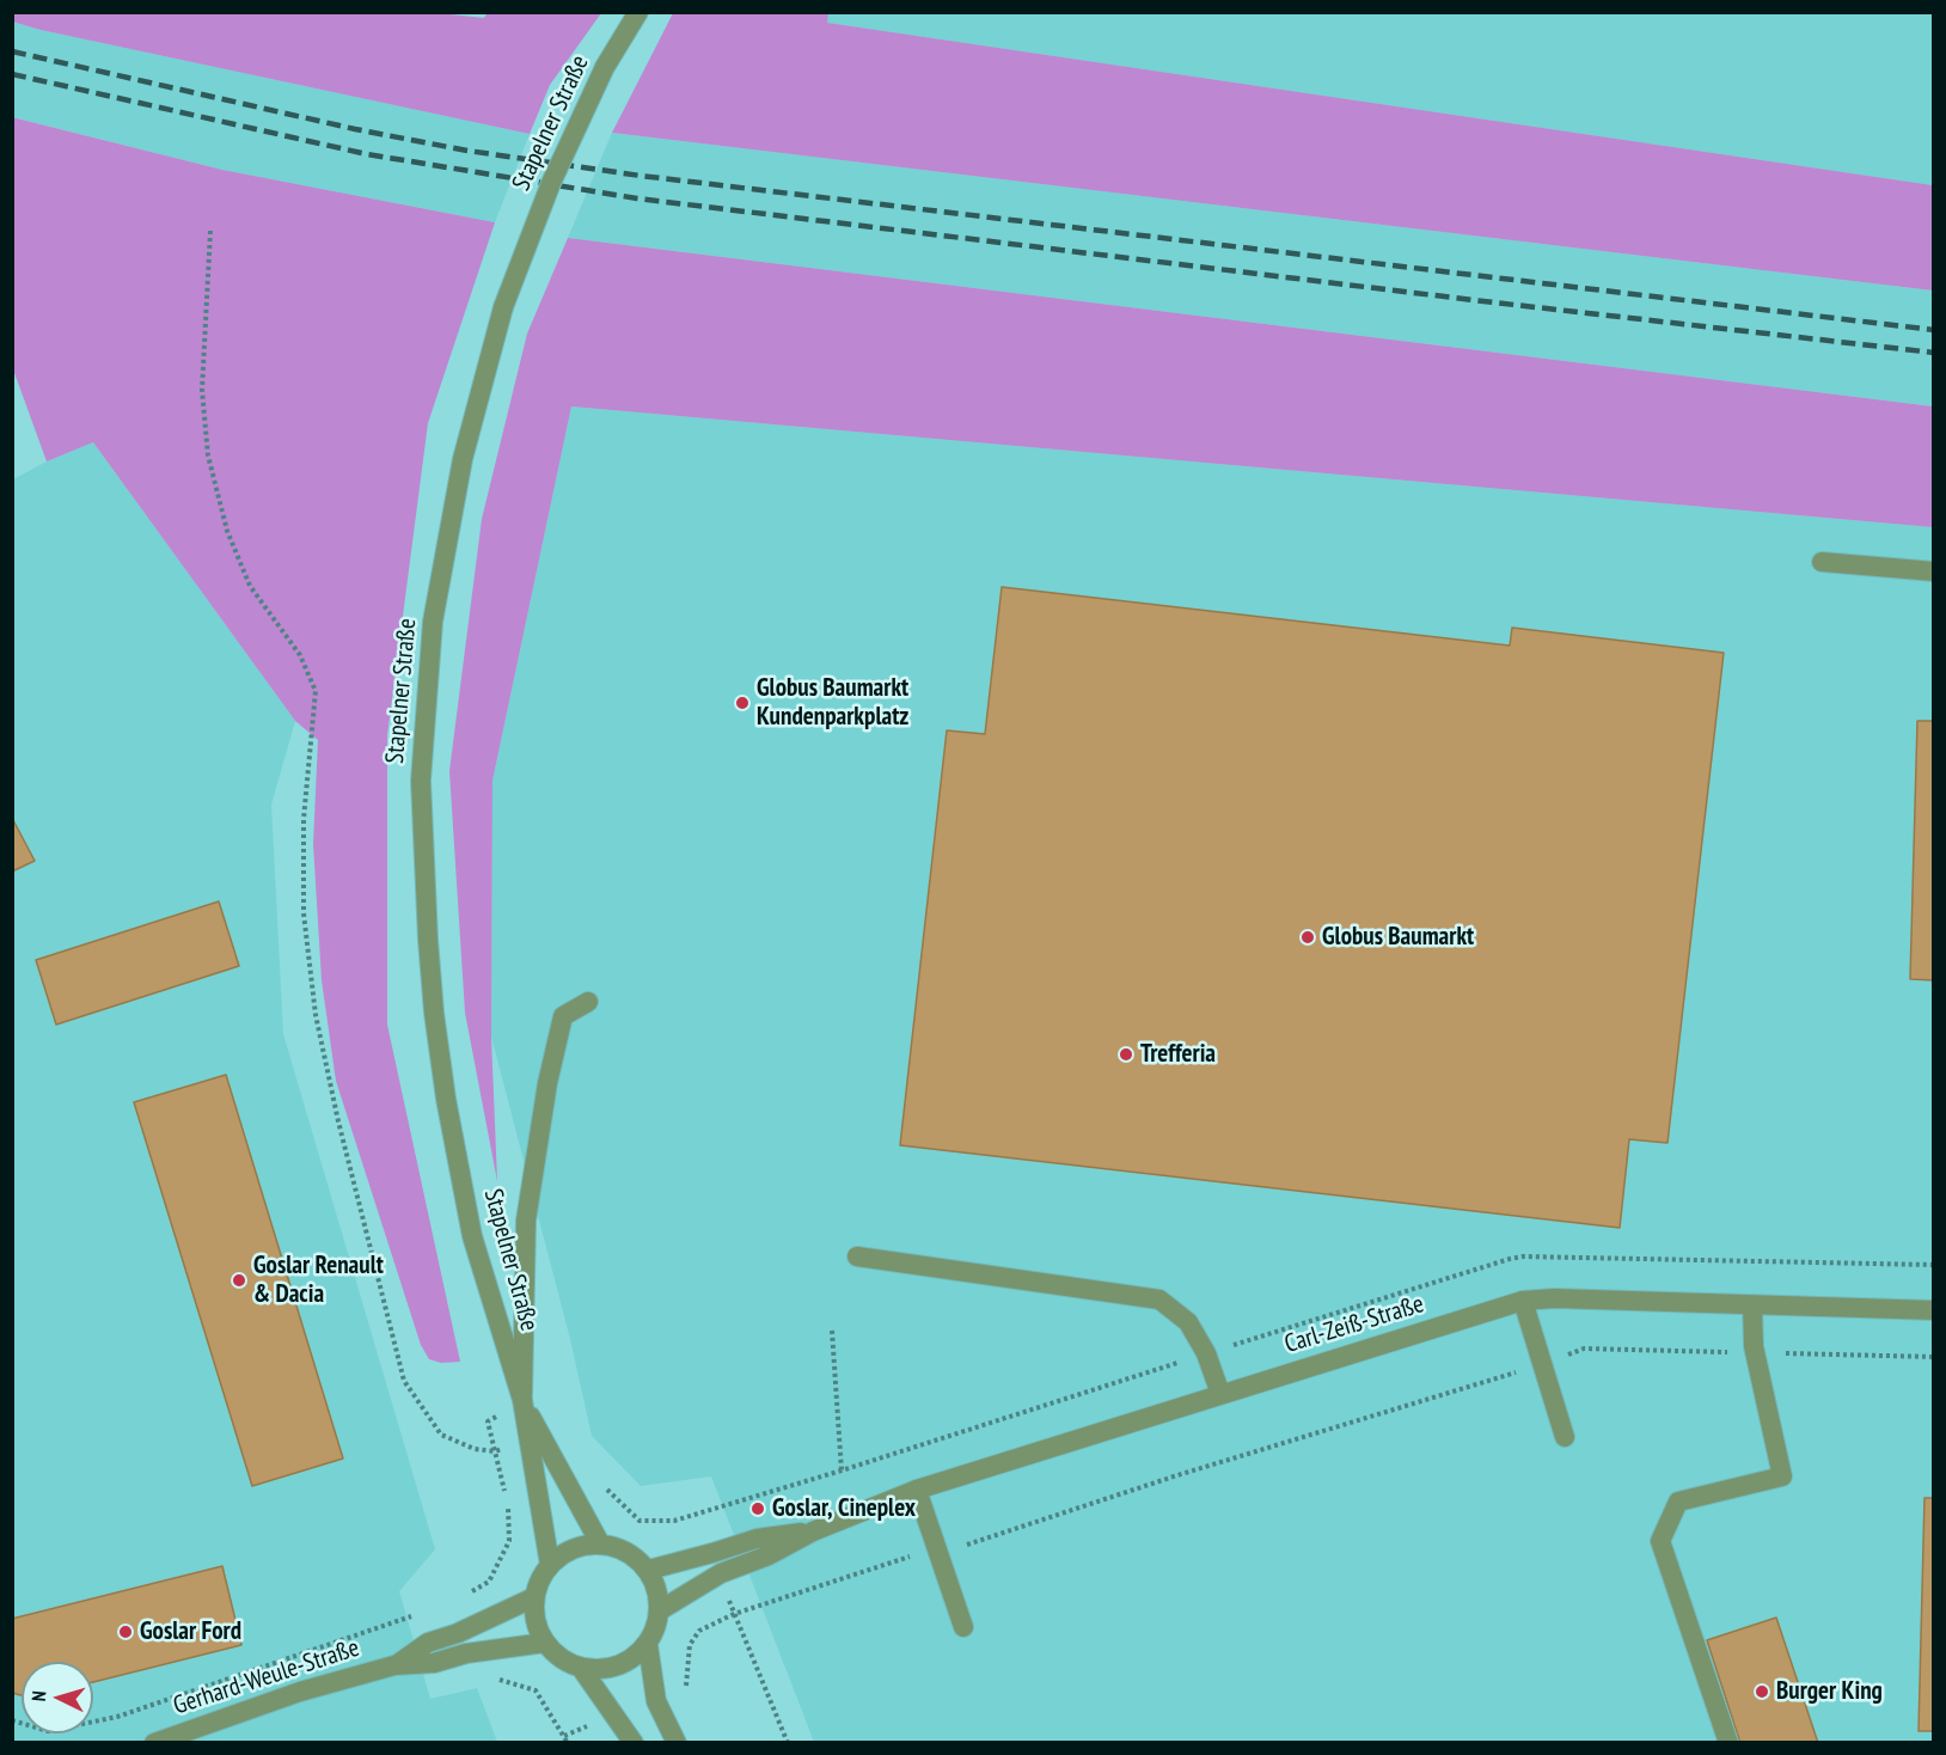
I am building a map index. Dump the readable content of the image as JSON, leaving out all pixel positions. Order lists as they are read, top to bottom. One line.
{"streets":{"street":["Stapelner Straße","Carl-Zeiß-Straße","Gerhard-Weule-Straße"]},"crossings":[["Stapelner Straße","Carl-Zeiß-Straße"],["Stapelner Straße","Gerhard-Weule-Straße"],["Carl-Zeiß-Straße","Gerhard-Weule-Straße"]],"places":["Globus Baumarkt Kundenparkplatz","Globus Baumarkt","Trefferia","Goslar Renault & Dacia","Goslar, Cineplex","Goslar Ford","Burger King"],"north":"left"}
